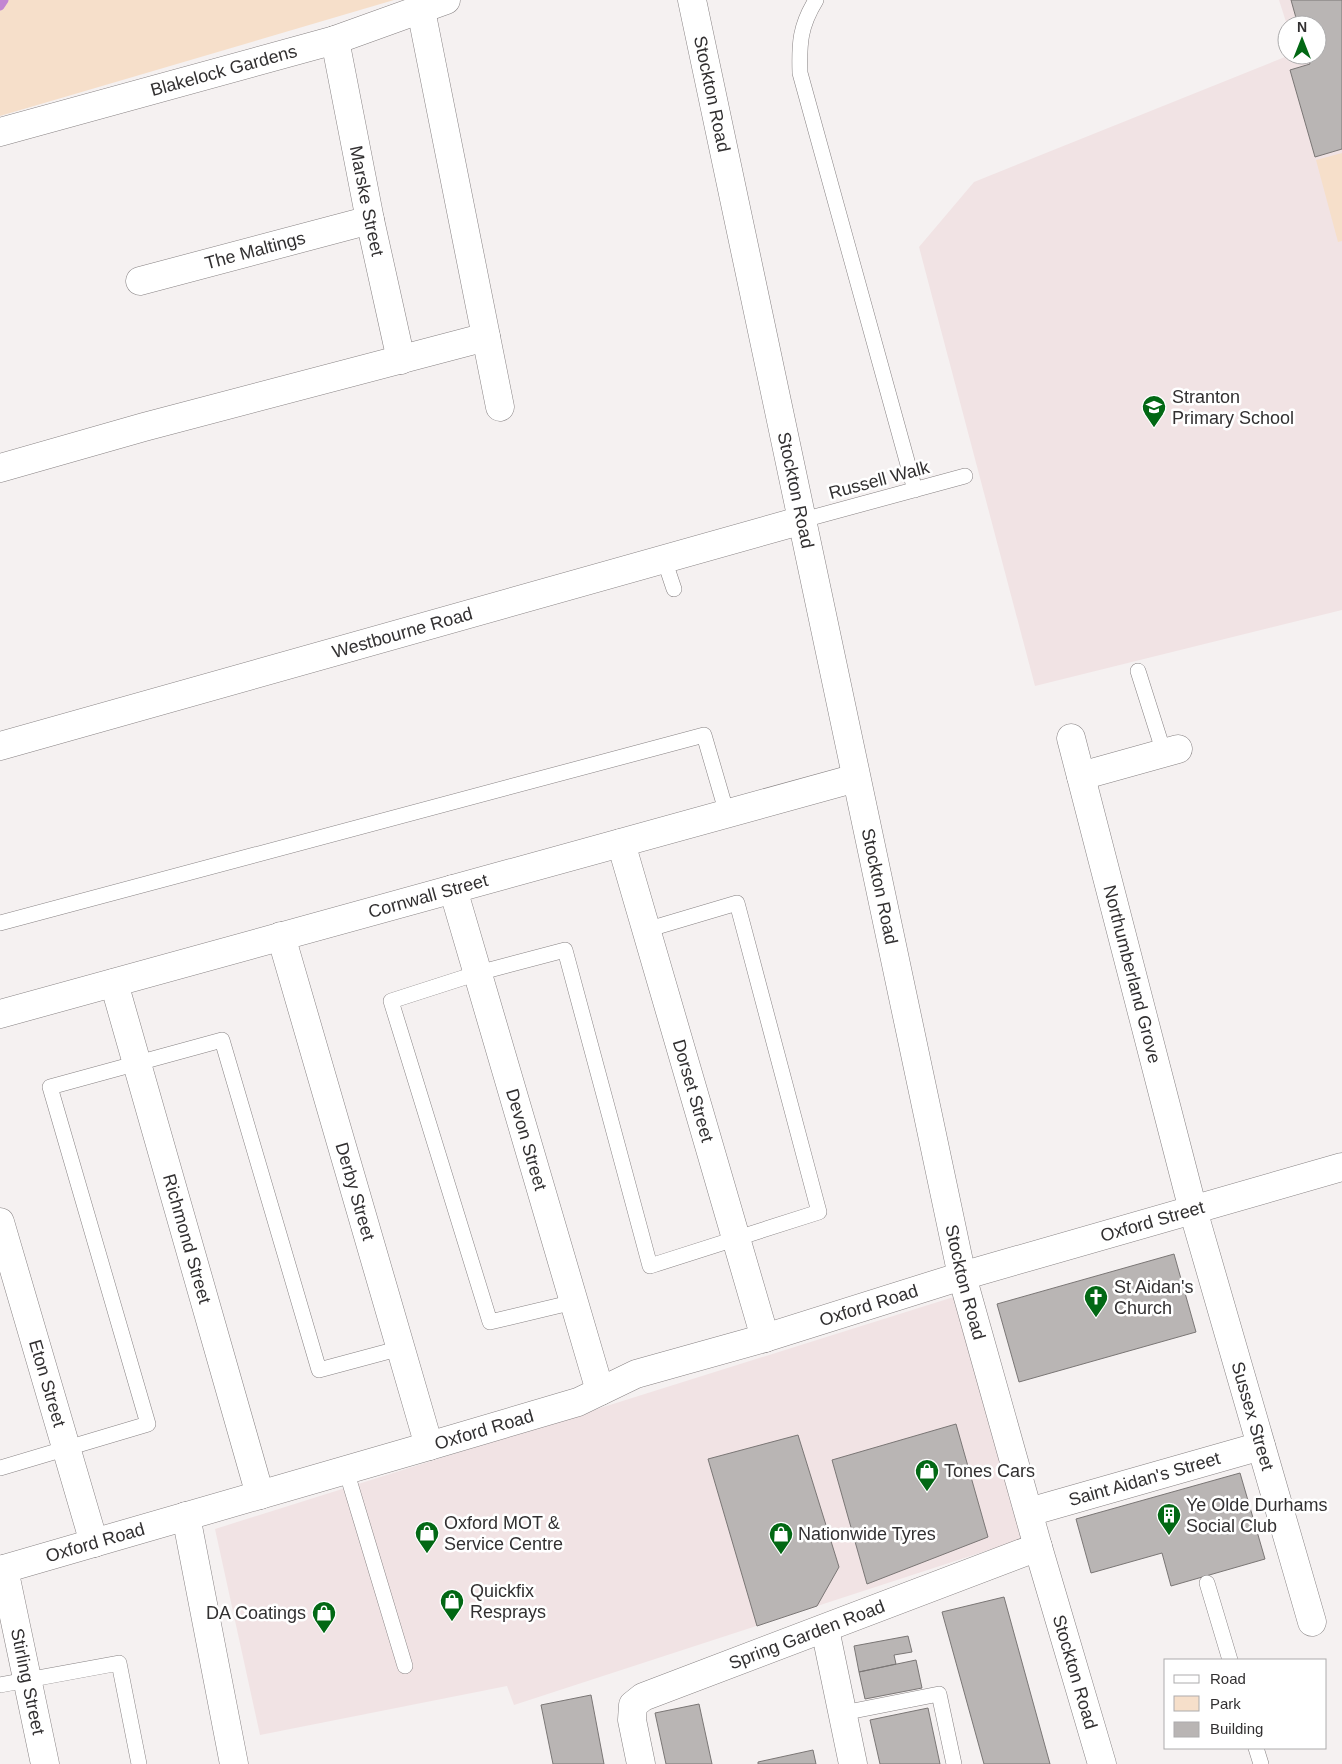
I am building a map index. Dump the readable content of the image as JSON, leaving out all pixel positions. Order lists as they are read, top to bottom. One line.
{"streets":{"street":["Blakelock Gardens","Stockton Road","Marske Street","The Maltings","Westbourne Road","Cornwall Street","Northumberland Grove","Dorset Street","Devon Street","Derby Street","Oxford Street","Richmond Street","Oxford Road","Eton Street","Sussex Street","Saint Aidan's Street","Spring Garden Road","Stirling Street"],"lane":["Russell Walk"]},"crossings":[["Blakelock Gardens","Marske Street"],["Stockton Road","Russell Walk"],["Stockton Road","Westbourne Road"],["Stockton Road","Cornwall Street"],["Stockton Road","Oxford Street"],["Stockton Road","Oxford Road"],["Stockton Road","Saint Aidan's Street"],["Stockton Road","Spring Garden Road"],["Marske Street","The Maltings"],["Russell Walk","Westbourne Road"],["Cornwall Street","Dorset Street"],["Cornwall Street","Devon Street"],["Cornwall Street","Derby Street"],["Cornwall Street","Richmond Street"],["Northumberland Grove","Oxford Street"],["Northumberland Grove","Sussex Street"],["Dorset Street","Oxford Road"],["Devon Street","Oxford Road"],["Derby Street","Oxford Road"],["Oxford Street","Oxford Road"],["Oxford Street","Sussex Street"],["Richmond Street","Oxford Road"],["Oxford Road","Eton Street"],["Oxford Road","Stirling Street"],["Sussex Street","Saint Aidan's Street"]],"places":{"school or university":["Stranton Primary School"],"church":["St Aidan's Church"],"shop":["Tones Cars","Oxford MOT & Service Centre","Nationwide Tyres","Quickfix Resprays","DA Coatings"],"building":["Ye Olde Durhams Social Club"]},"legend":["Road","Park","Building"],"north":"top"}
